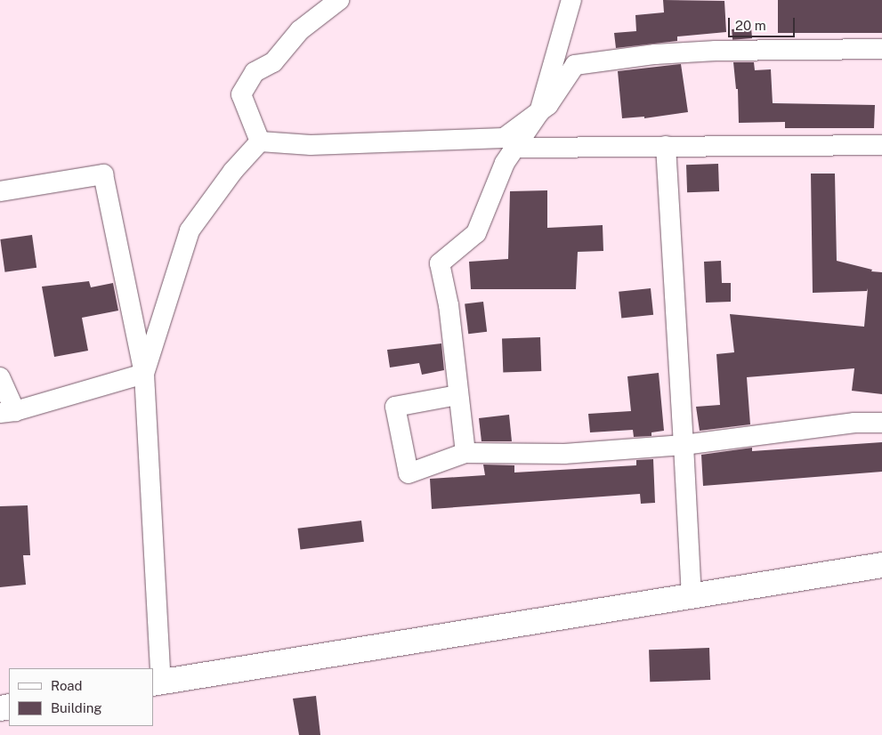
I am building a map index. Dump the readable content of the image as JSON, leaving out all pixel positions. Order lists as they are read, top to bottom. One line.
{"legend":["Road","Building"],"scale_bar":"20 m"}
